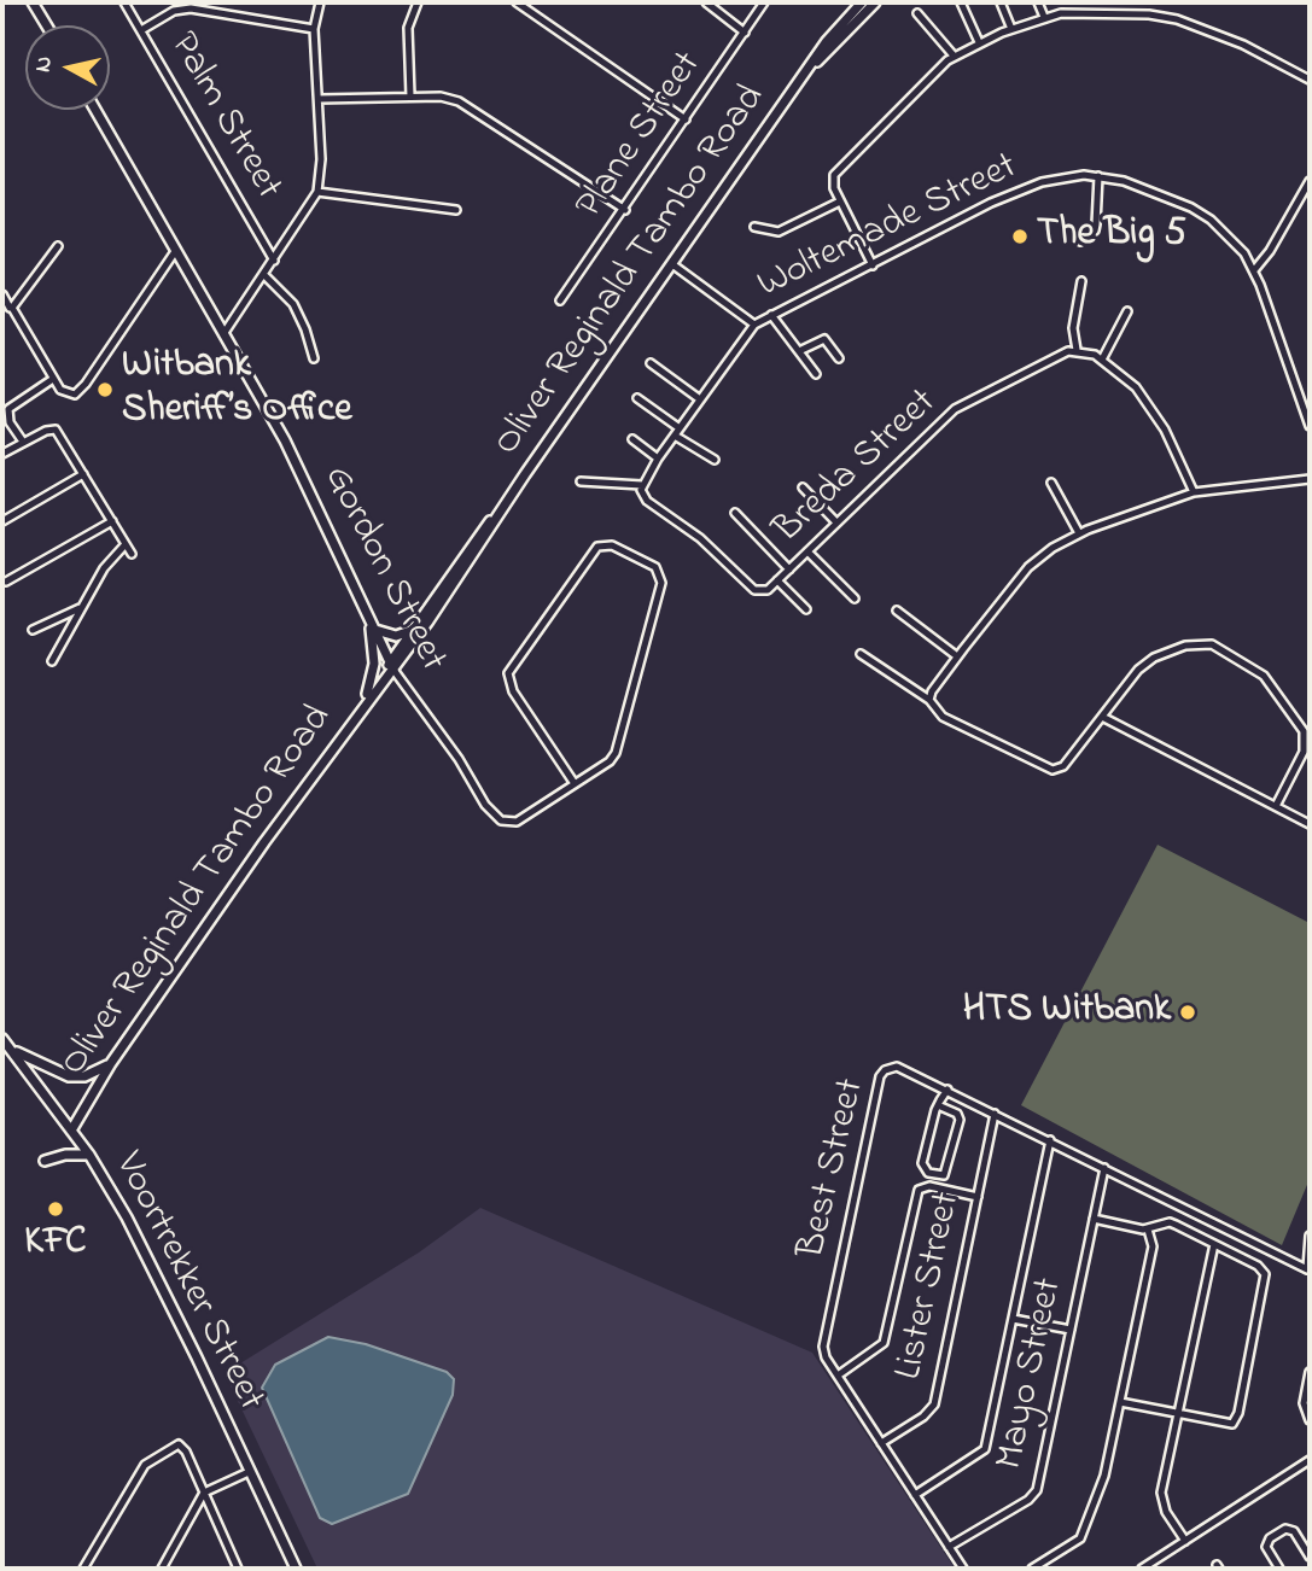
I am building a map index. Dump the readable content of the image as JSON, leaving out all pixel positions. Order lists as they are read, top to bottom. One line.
{"streets":{"main road":["Oliver Reginald Tambo Road","Gordon Street","Voortrekker Street"],"street":["Palm Street","Plane Street","Woltemade Street","Breda Street","Best Street","Lister Street","Mayo Street"]},"crossings":[["Woltemade Street","Oliver Reginald Tambo Road"],["Oliver Reginald Tambo Road","Gordon Street"],["Oliver Reginald Tambo Road","Voortrekker Street"],["Best Street","Lister Street"],["Best Street","Mayo Street"]],"places":["The Big 5","Witbank Sheriff’s Office","HTS Witbank","KFC"],"north":"left"}
